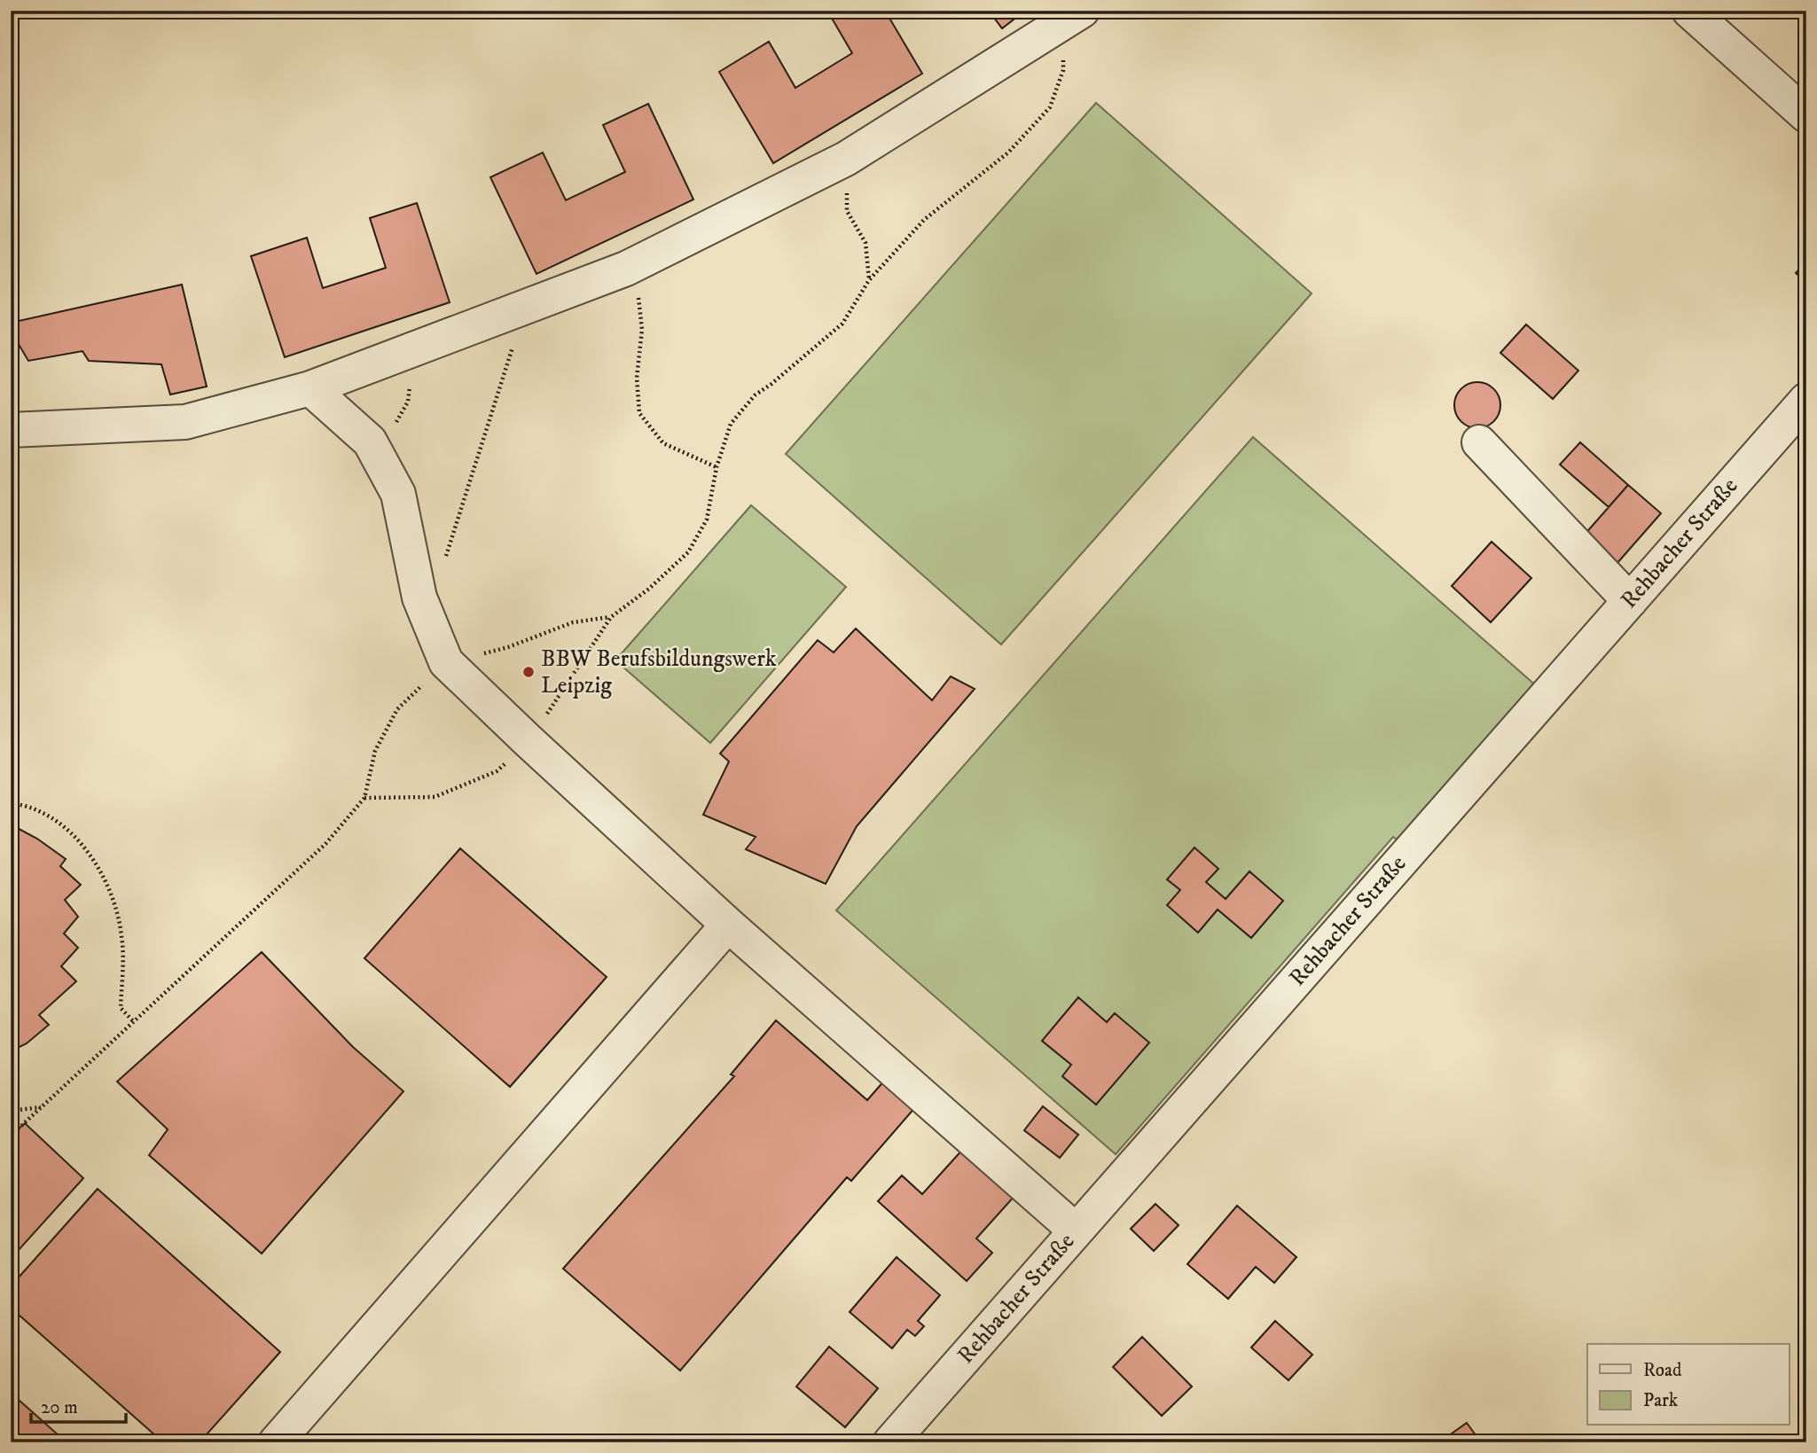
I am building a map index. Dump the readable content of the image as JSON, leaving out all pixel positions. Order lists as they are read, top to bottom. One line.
{"streets":{"street":["Rehbacher Straße"]},"places":["BBW Berufsbildungswerk Leipzig"],"legend":["Road","Park"],"scale_bar":"20 m"}
